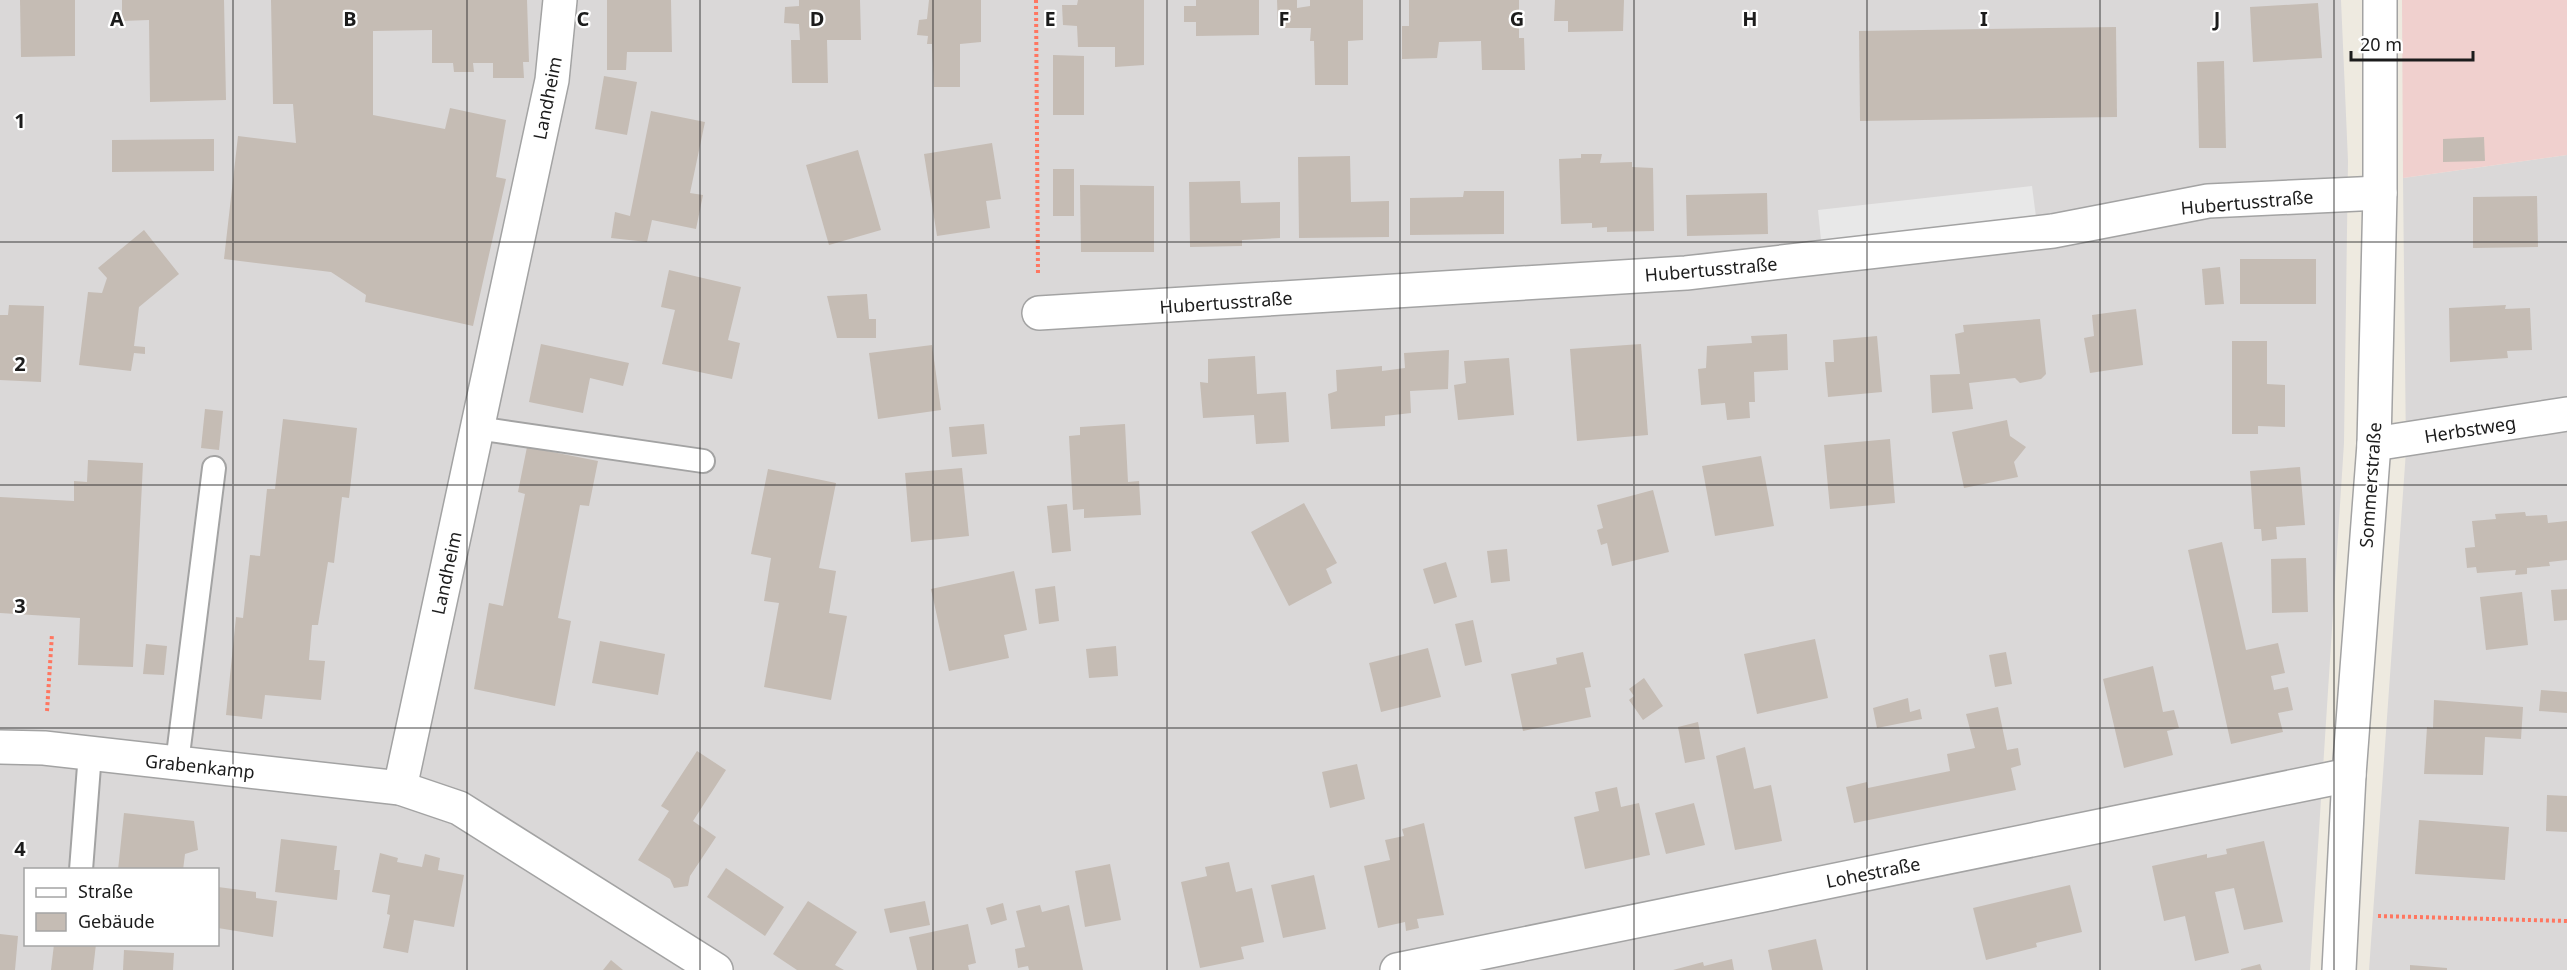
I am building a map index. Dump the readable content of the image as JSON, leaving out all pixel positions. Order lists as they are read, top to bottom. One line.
{"streets":{"street":["Landheim","Hubertusstraße","Herbstweg","Sommerstraße","Grabenkamp","Lohestraße"]},"crossings":[["Landheim","Grabenkamp"],["Hubertusstraße","Sommerstraße"],["Herbstweg","Sommerstraße"],["Sommerstraße","Lohestraße"]],"legend":["Straße","Gebäude"],"scale_bar":"20 m","grid":{"columns":["A","B","C","D","E","F","G","H","I","J"],"rows":["1","2","3","4"]}}
